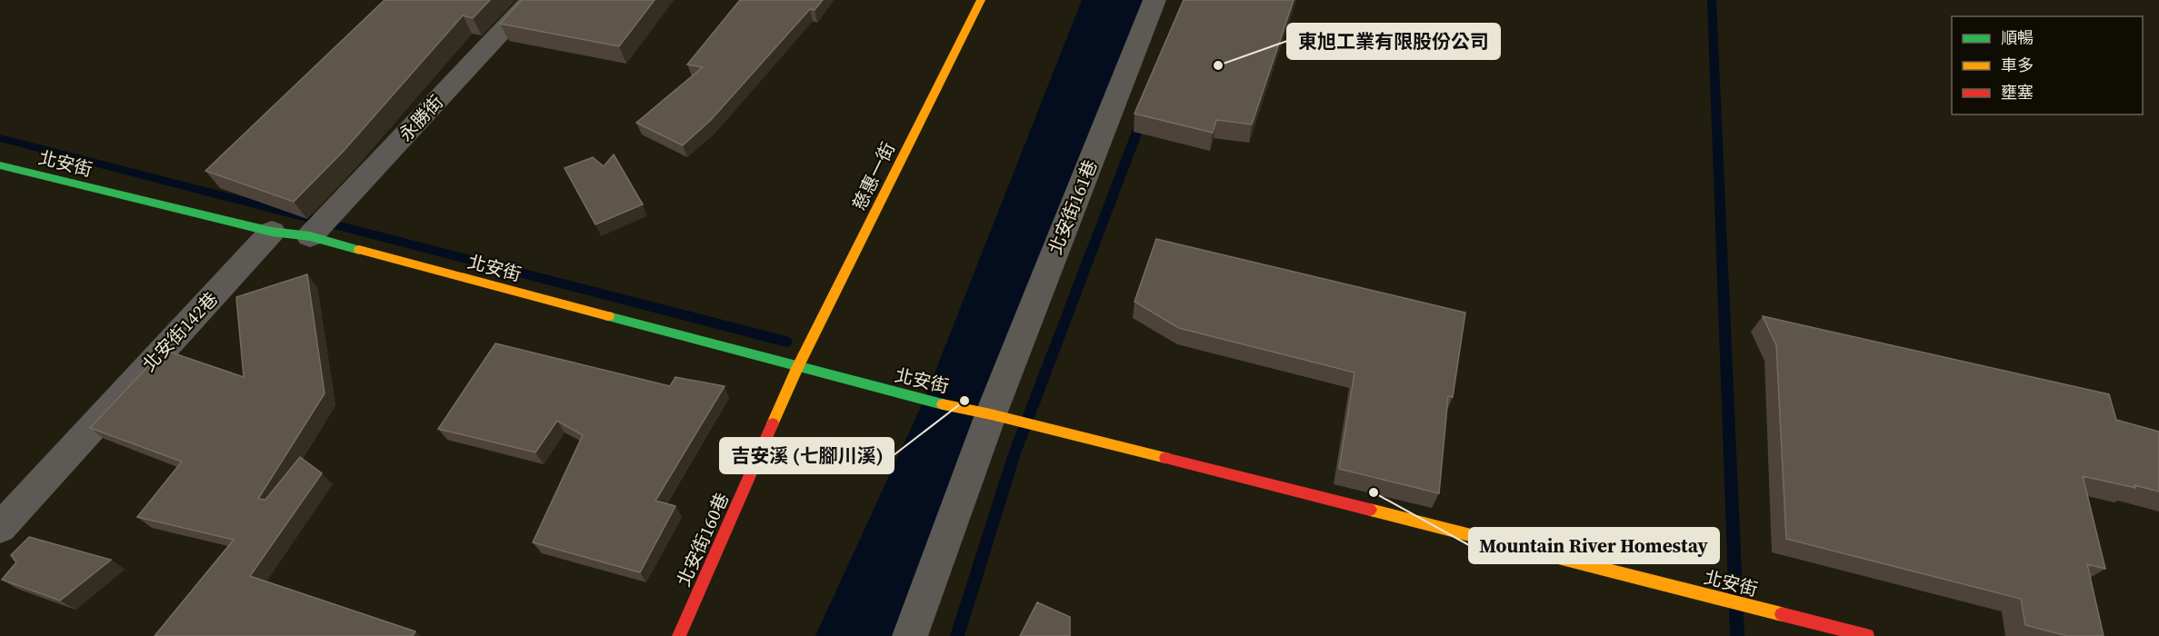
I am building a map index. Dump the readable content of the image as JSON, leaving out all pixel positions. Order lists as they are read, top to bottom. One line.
{"streets":{"street":["永勝街","北安街","慈惠一街","北安街161巷","北安街142巷","北安街160巷"]},"crossings":[["永勝街","北安街"],["北安街","慈惠一街"],["北安街","北安街161巷"],["北安街","北安街142巷"],["北安街","北安街160巷"],["慈惠一街","北安街160巷"]],"places":["東旭工業有限股份公司","吉安溪 (七腳川溪)","Mountain River Homestay"],"legend":["順暢","車多","壅塞"]}
